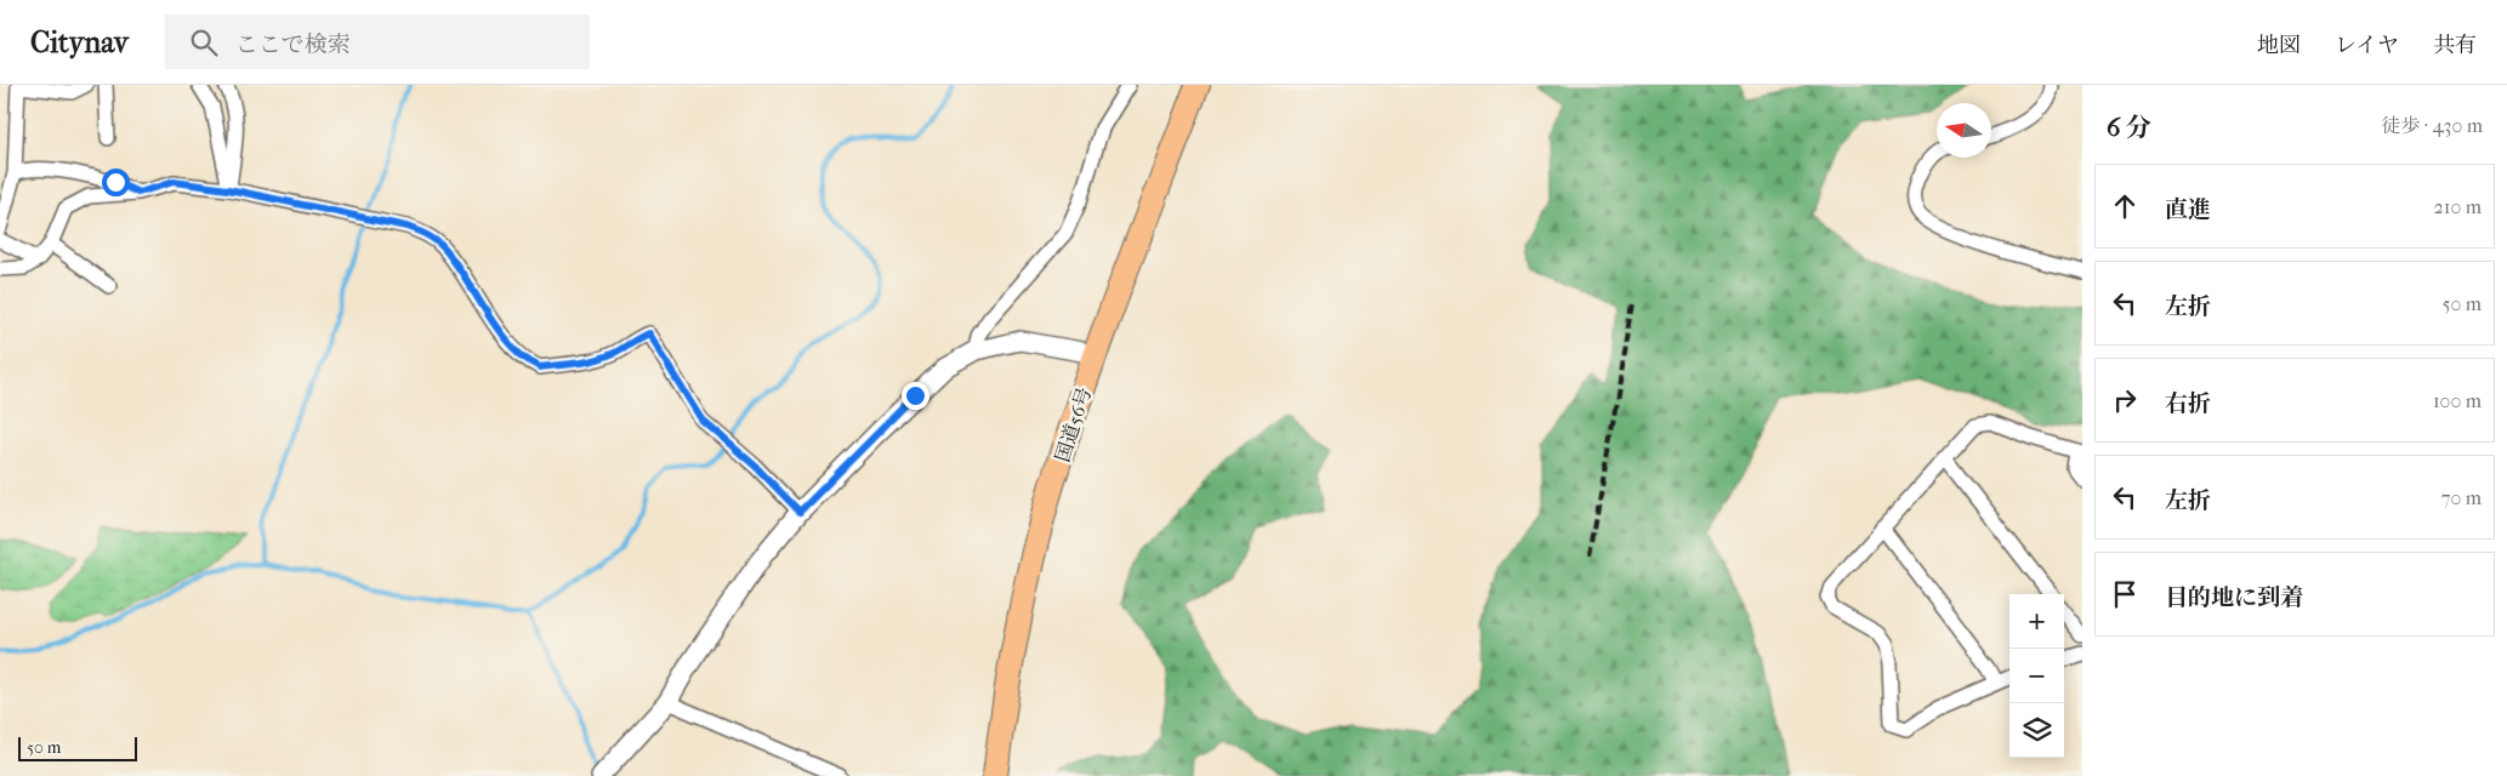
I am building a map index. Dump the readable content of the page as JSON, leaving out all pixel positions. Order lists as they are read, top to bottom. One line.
{"streets":{"highway":["国道56号"]},"scale_bar":"50 m","north":"left","page":{"header":"Citynav","search":"ここで検索","nav":["地図","レイヤ","共有"],"heading":["6 分","徒歩 · 430 m"],"list":[["直進","210 m"],["左折","50 m"],["右折","100 m"],["左折","70 m"],"目的地に到着"],"map_buttons":["+","−"],"scale":"50 m"}}
